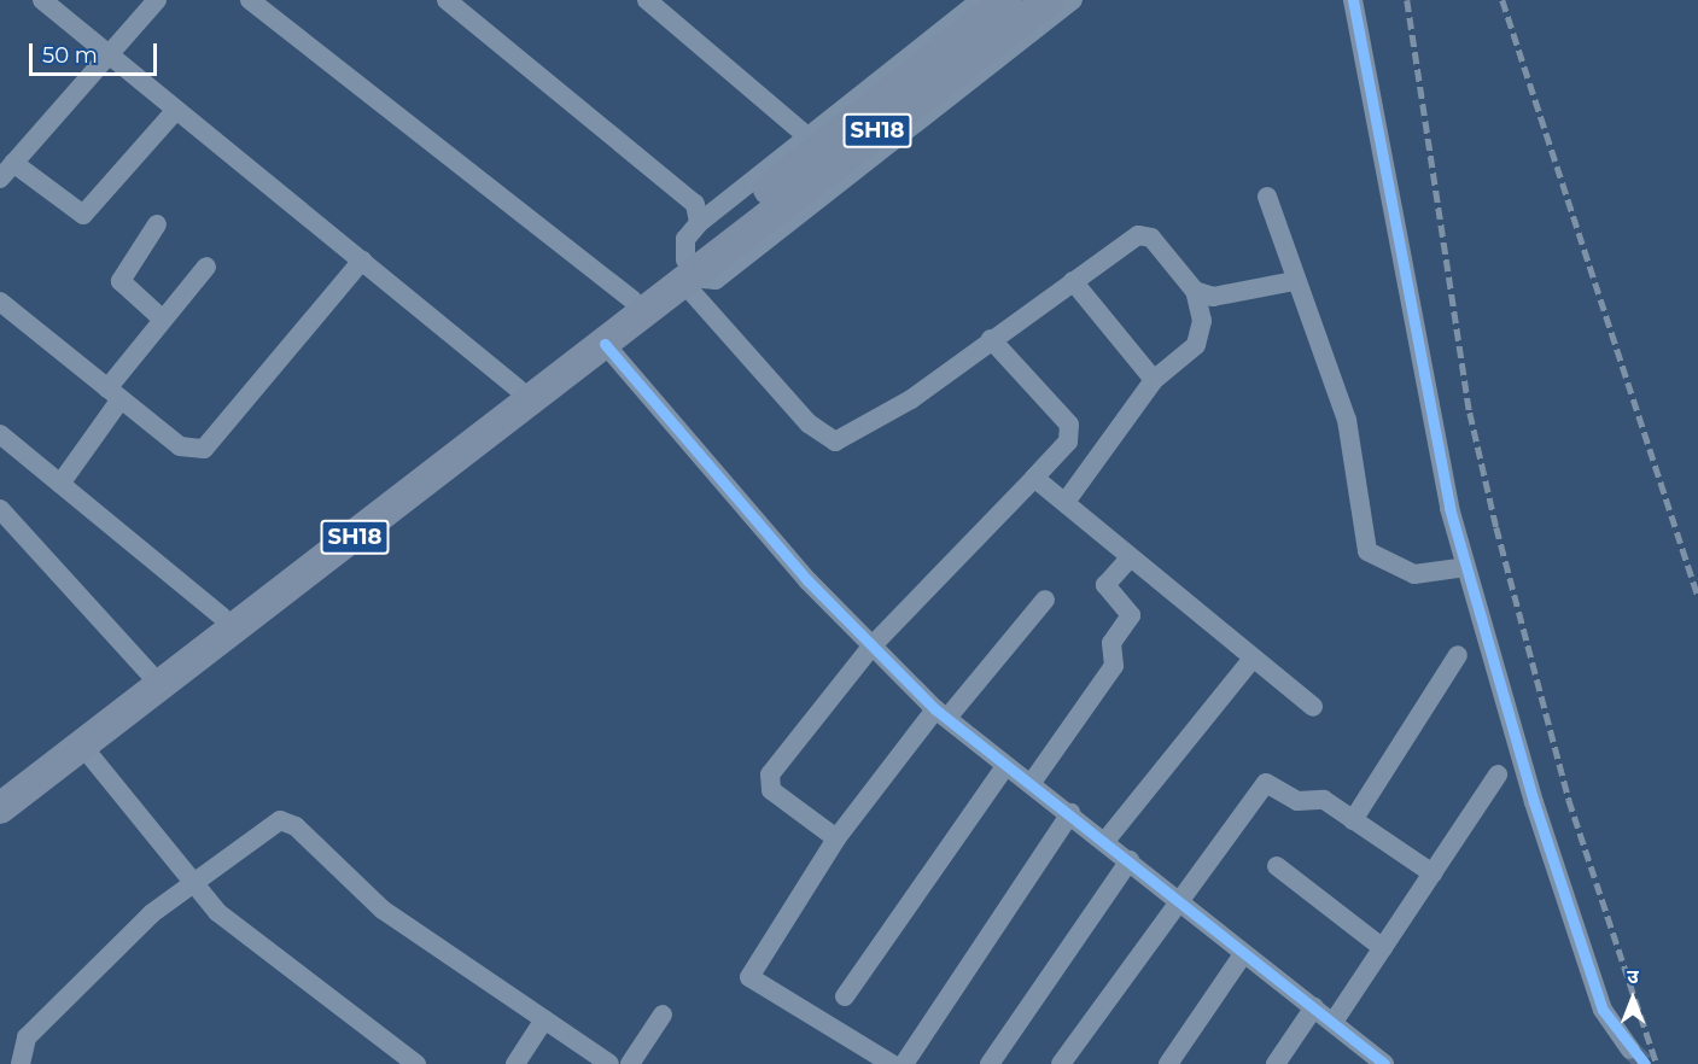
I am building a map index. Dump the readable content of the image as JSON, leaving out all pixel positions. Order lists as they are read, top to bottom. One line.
{"streets":{"main road":["SH18"]},"scale_bar":"50 m","north":"top"}
